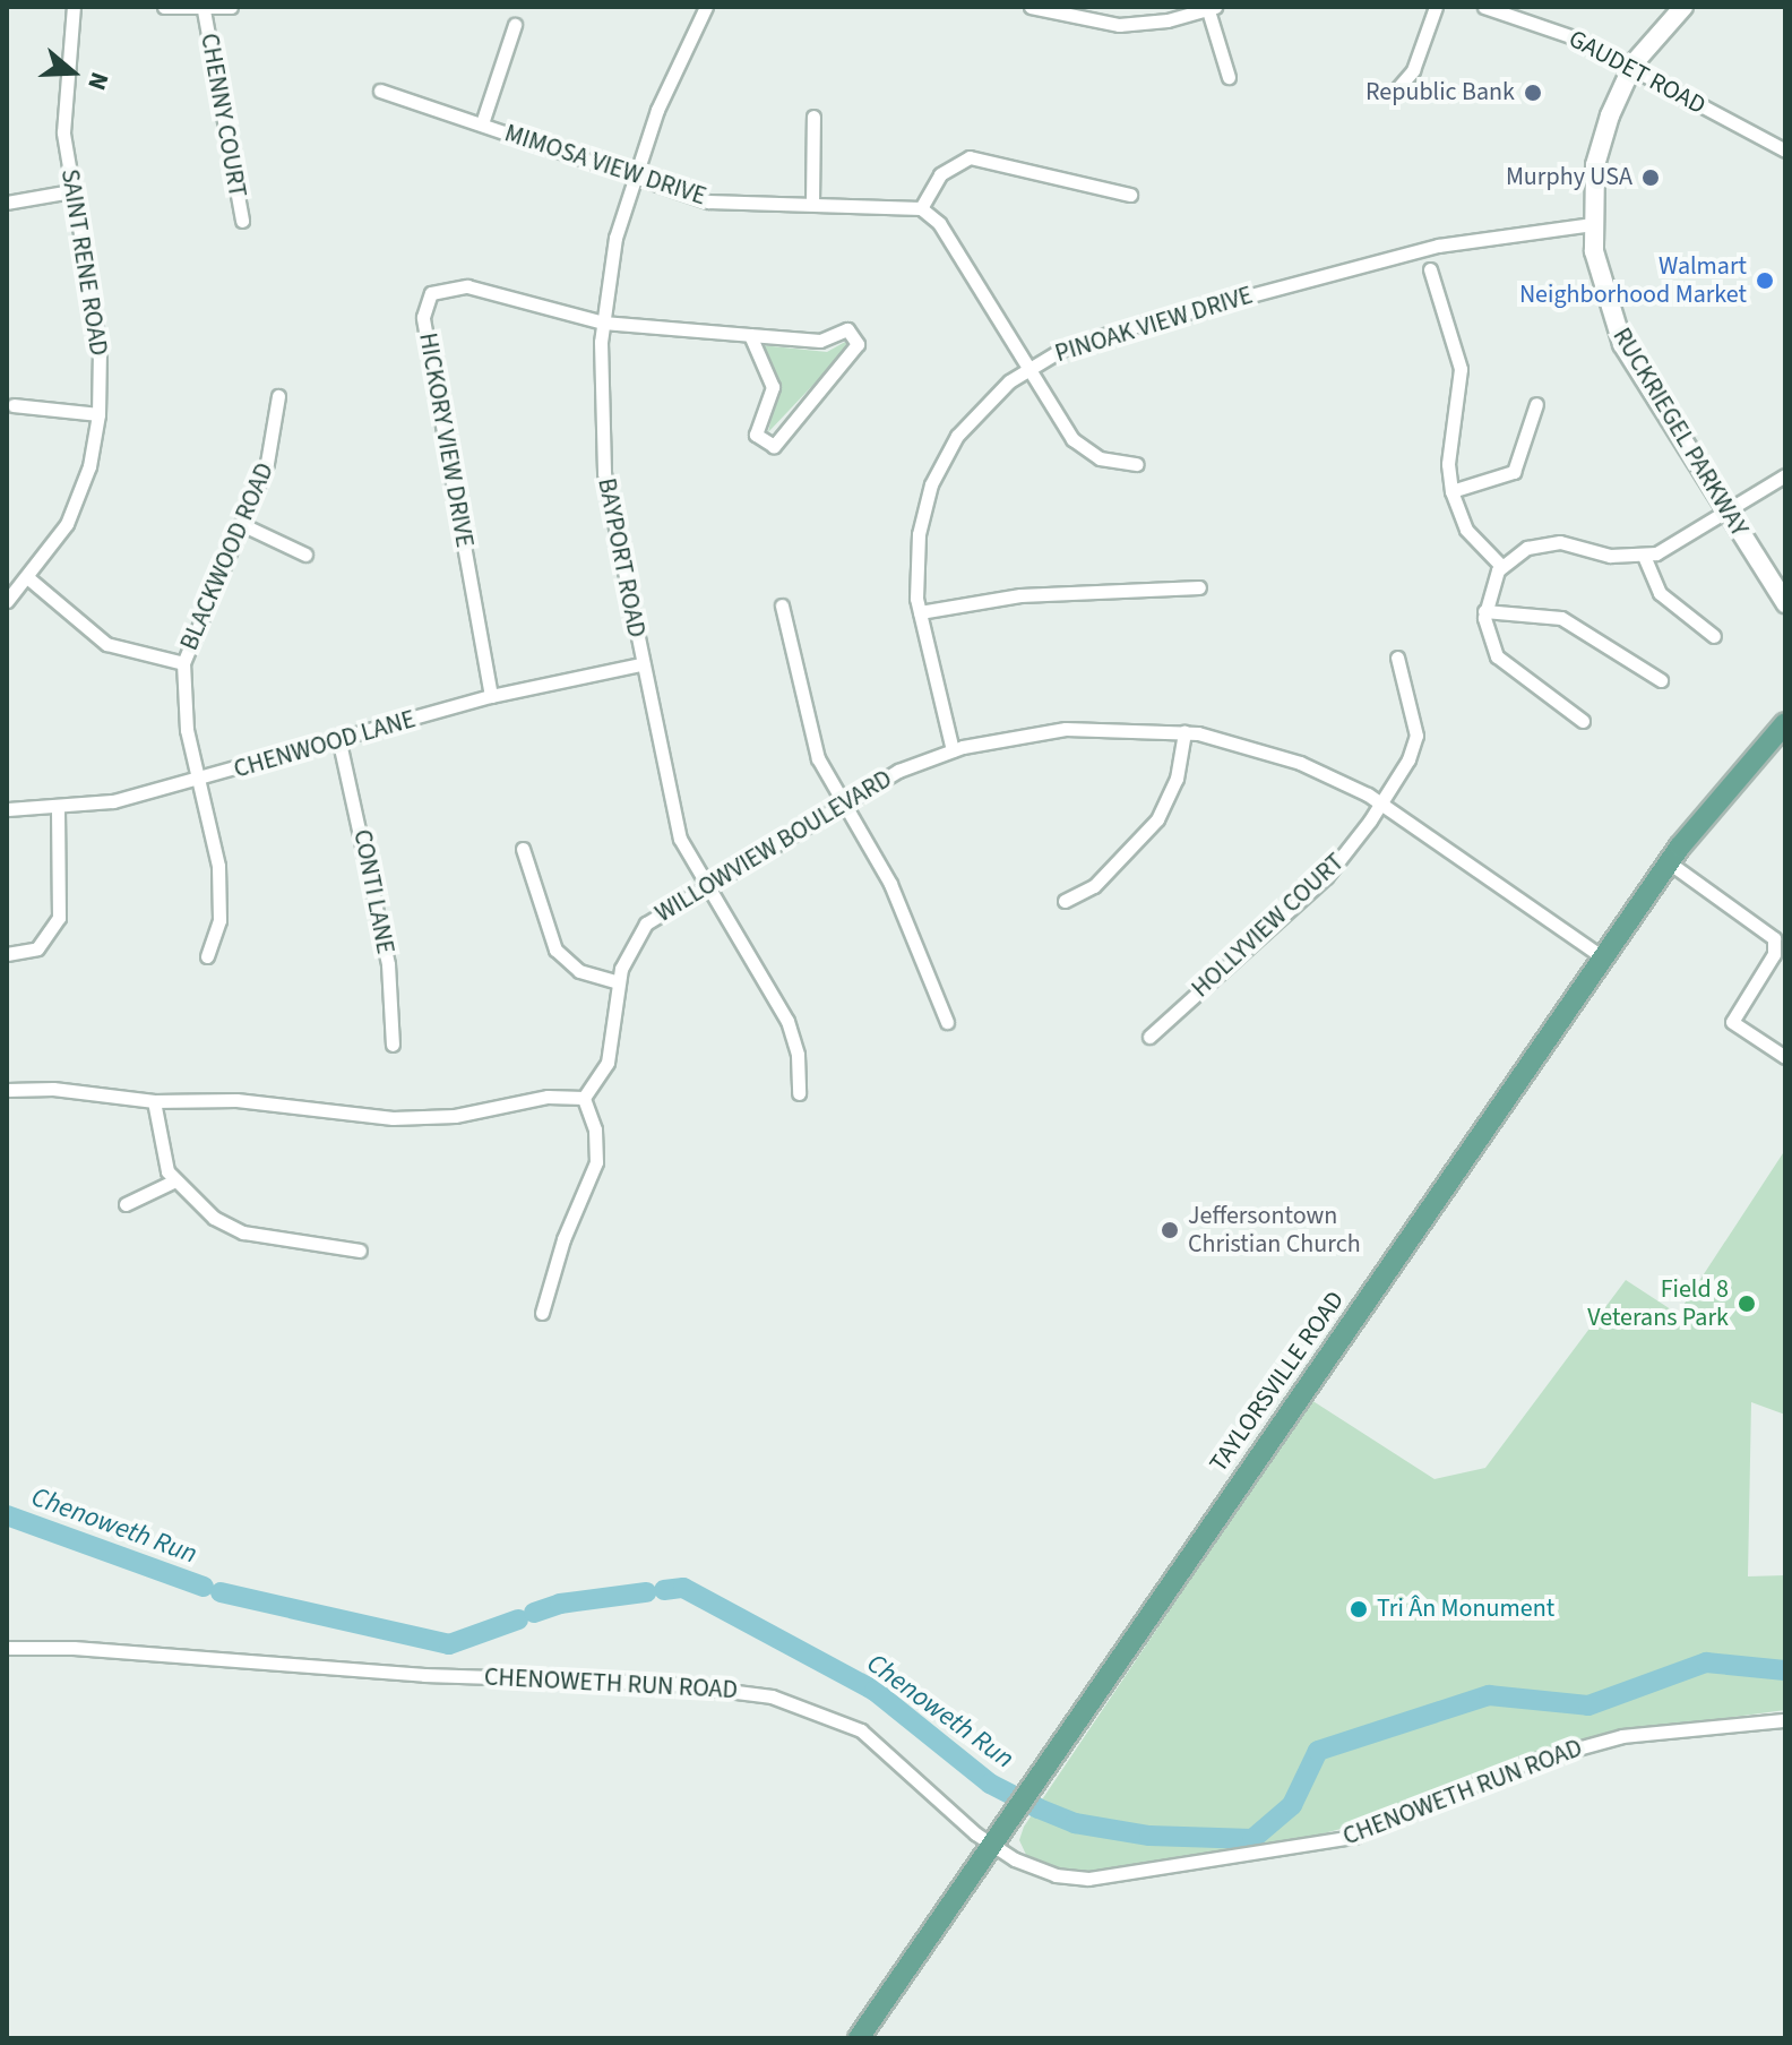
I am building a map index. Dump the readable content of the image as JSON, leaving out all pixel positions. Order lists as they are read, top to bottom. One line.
{"streets":{"main road":["RUCKRIEGEL PARKWAY","TAYLORSVILLE ROAD"],"street":["GAUDET ROAD","CHENNY COURT","MIMOSA VIEW DRIVE","SAINT RENE ROAD","PINOAK VIEW DRIVE","HICKORY VIEW DRIVE","BLACKWOOD ROAD","BAYPORT ROAD","CHENWOOD LANE","WILLOWVIEW BOULEVARD","CONTI LANE","HOLLYVIEW COURT","CHENOWETH RUN ROAD"]},"crossings":[["GAUDET ROAD","RUCKRIEGEL PARKWAY"],["MIMOSA VIEW DRIVE","BAYPORT ROAD"],["PINOAK VIEW DRIVE","RUCKRIEGEL PARKWAY"],["PINOAK VIEW DRIVE","WILLOWVIEW BOULEVARD"],["HICKORY VIEW DRIVE","BAYPORT ROAD"],["HICKORY VIEW DRIVE","CHENWOOD LANE"],["BAYPORT ROAD","CHENWOOD LANE"],["BAYPORT ROAD","WILLOWVIEW BOULEVARD"],["CHENWOOD LANE","CONTI LANE"],["WILLOWVIEW BOULEVARD","HOLLYVIEW COURT"],["WILLOWVIEW BOULEVARD","TAYLORSVILLE ROAD"],["TAYLORSVILLE ROAD","CHENOWETH RUN ROAD"]],"water":["Chenoweth Run"],"places":["Republic Bank","Murphy USA","Walmart Neighborhood Market","Jeffersontown Christian Church","Field 8 Veterans Park","Tri Ân Monument"],"north":"right"}
